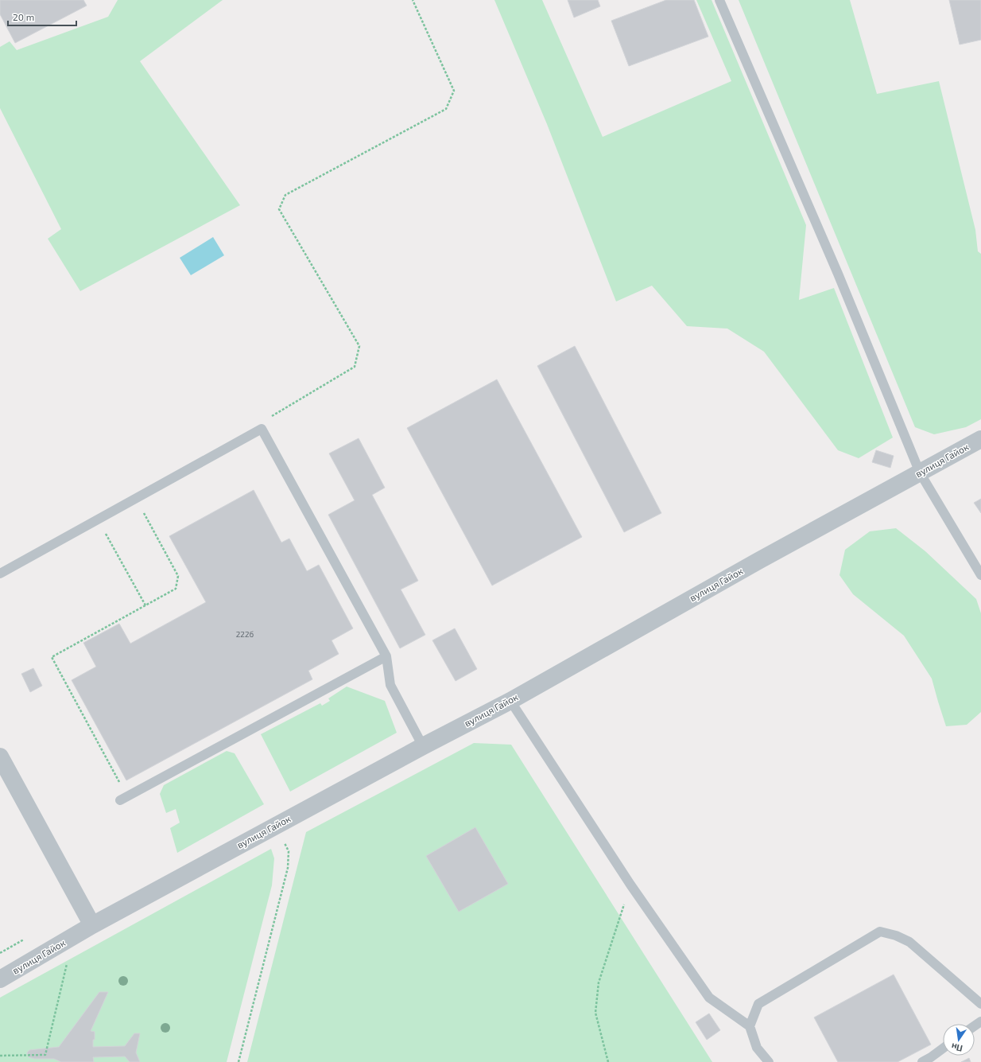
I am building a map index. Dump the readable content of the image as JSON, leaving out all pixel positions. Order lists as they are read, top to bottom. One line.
{"streets":{"street":["вулиця Гайок"]},"house_numbers":["222б"],"scale_bar":"20 m","north":"bottom"}
